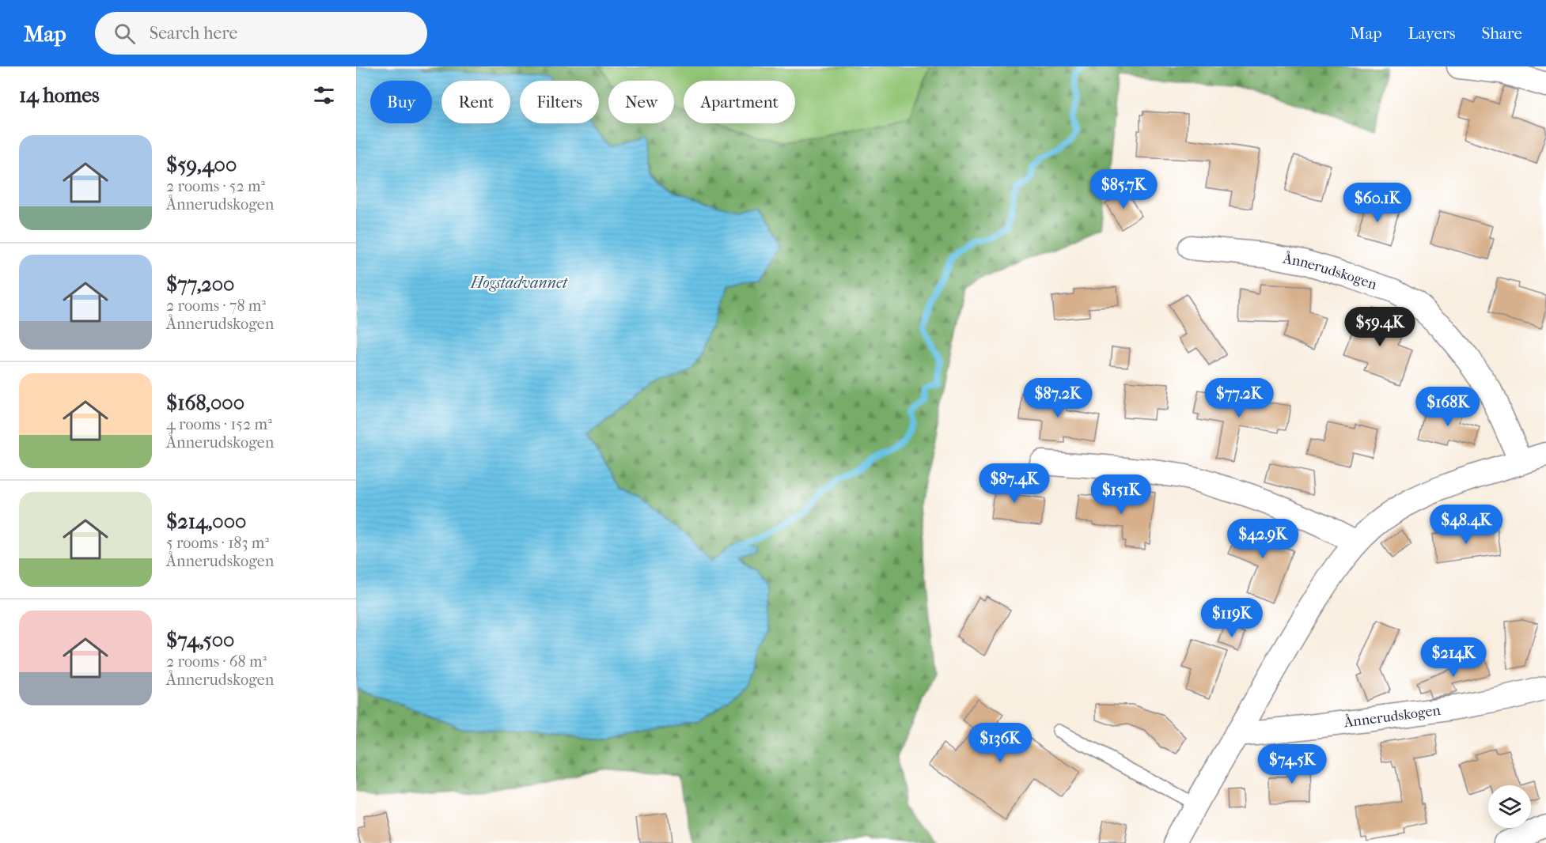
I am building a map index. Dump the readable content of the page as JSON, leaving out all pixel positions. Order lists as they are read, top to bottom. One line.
{"streets":{"street":["Ånnerudskogen"]},"water":["Hogstadvannet"],"page":{"header":"Map","search":"Search here","nav":["Map","Layers","Share"],"heading":"14 homes","chip":["Buy","Rent","Filters","New","Apartment"],"list":[{"name":"$59,400","note":"2 rooms · 52 m² · Ånnerudskogen"},{"name":"$77,200","note":"2 rooms · 78 m² · Ånnerudskogen"},{"name":"$168,000","note":"4 rooms · 152 m² · Ånnerudskogen"},{"name":"$214,000","note":"5 rooms · 183 m² · Ånnerudskogen"},{"name":"$74,500","note":"2 rooms · 68 m² · Ånnerudskogen"}],"price":["$85.7K","$60.1K","$59.4K","$87.2K","$77.2K","$168K","$87.4K","$151K","$48.4K","$42.9K","$119K","$214K","$136K","$74.5K"]}}
